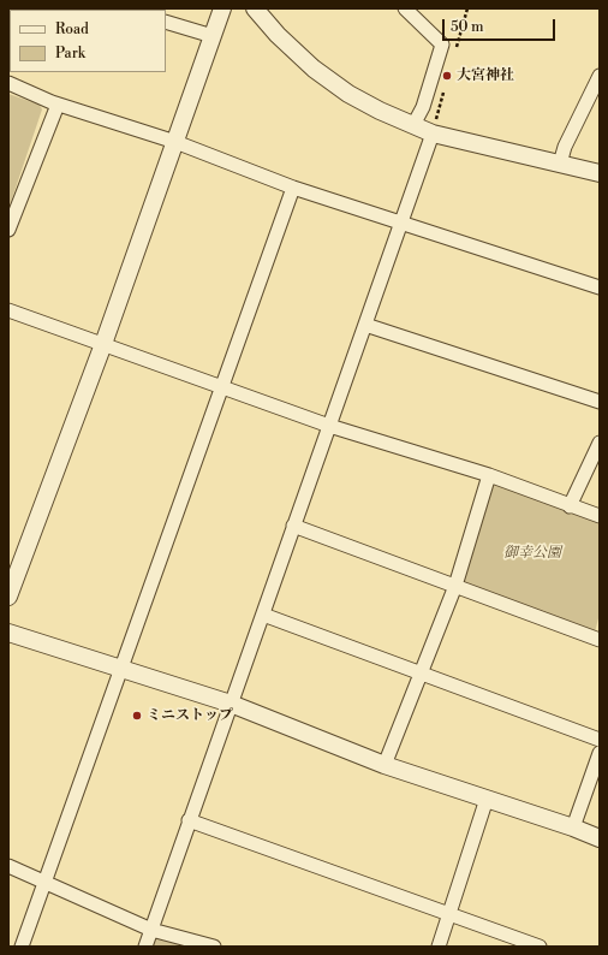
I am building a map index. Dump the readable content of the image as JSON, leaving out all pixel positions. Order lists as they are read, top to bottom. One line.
{"parks":["御幸公園"],"places":["大宮神社","ミニストップ"],"legend":["Road","Park"],"scale_bar":"50 m"}
